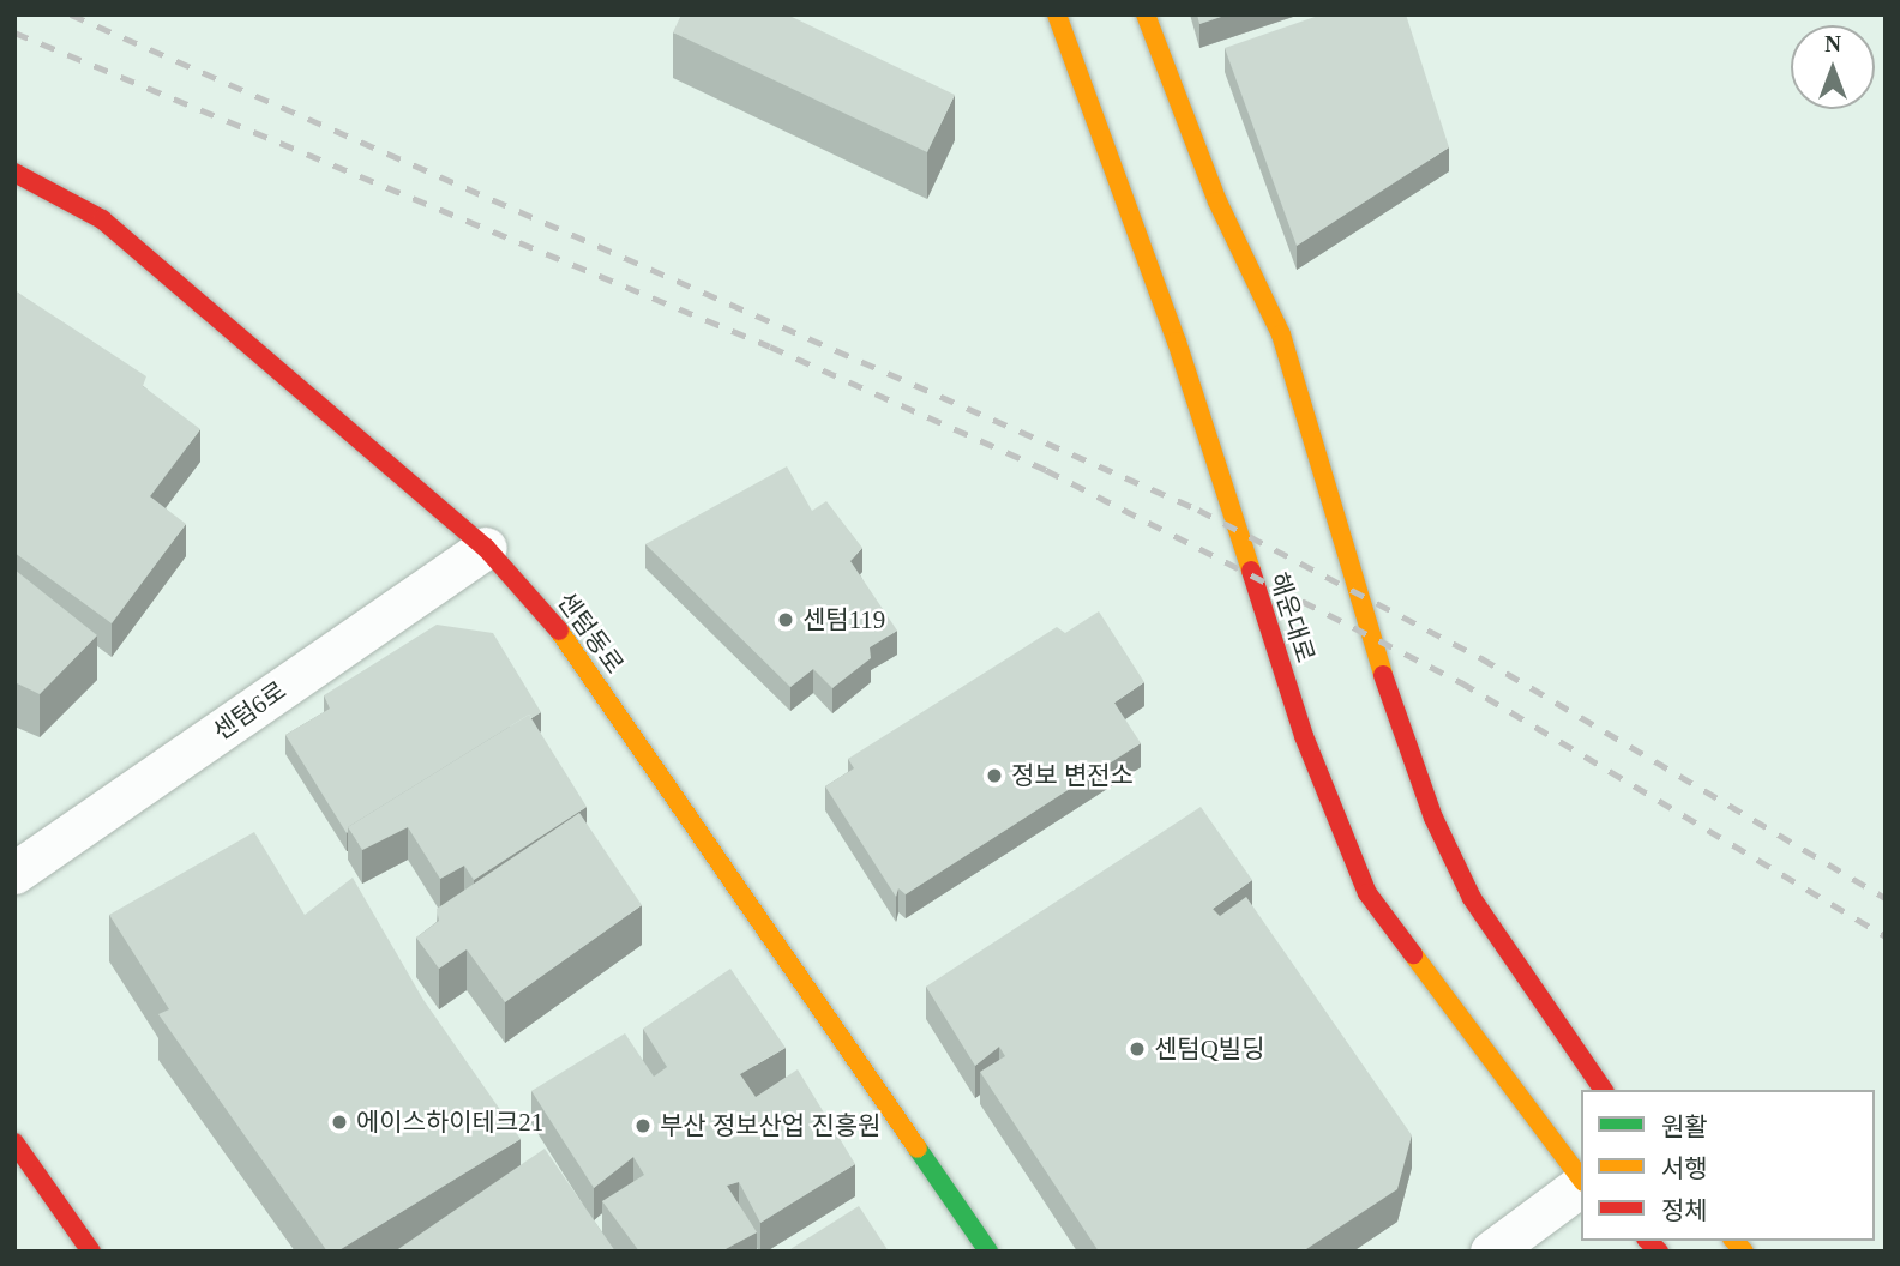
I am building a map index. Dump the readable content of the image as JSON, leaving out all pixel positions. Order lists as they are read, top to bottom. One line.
{"streets":{"main road":["해운대로","센텀동로"],"street":["센텀6로"]},"crossings":[["센텀동로","센텀6로"]],"places":["센텀119","정보 변전소","센텀Q빌딩","에이스하이테크21","부산 정보산업 진흥원"],"legend":["원활","서행","정체"],"north":"top"}
